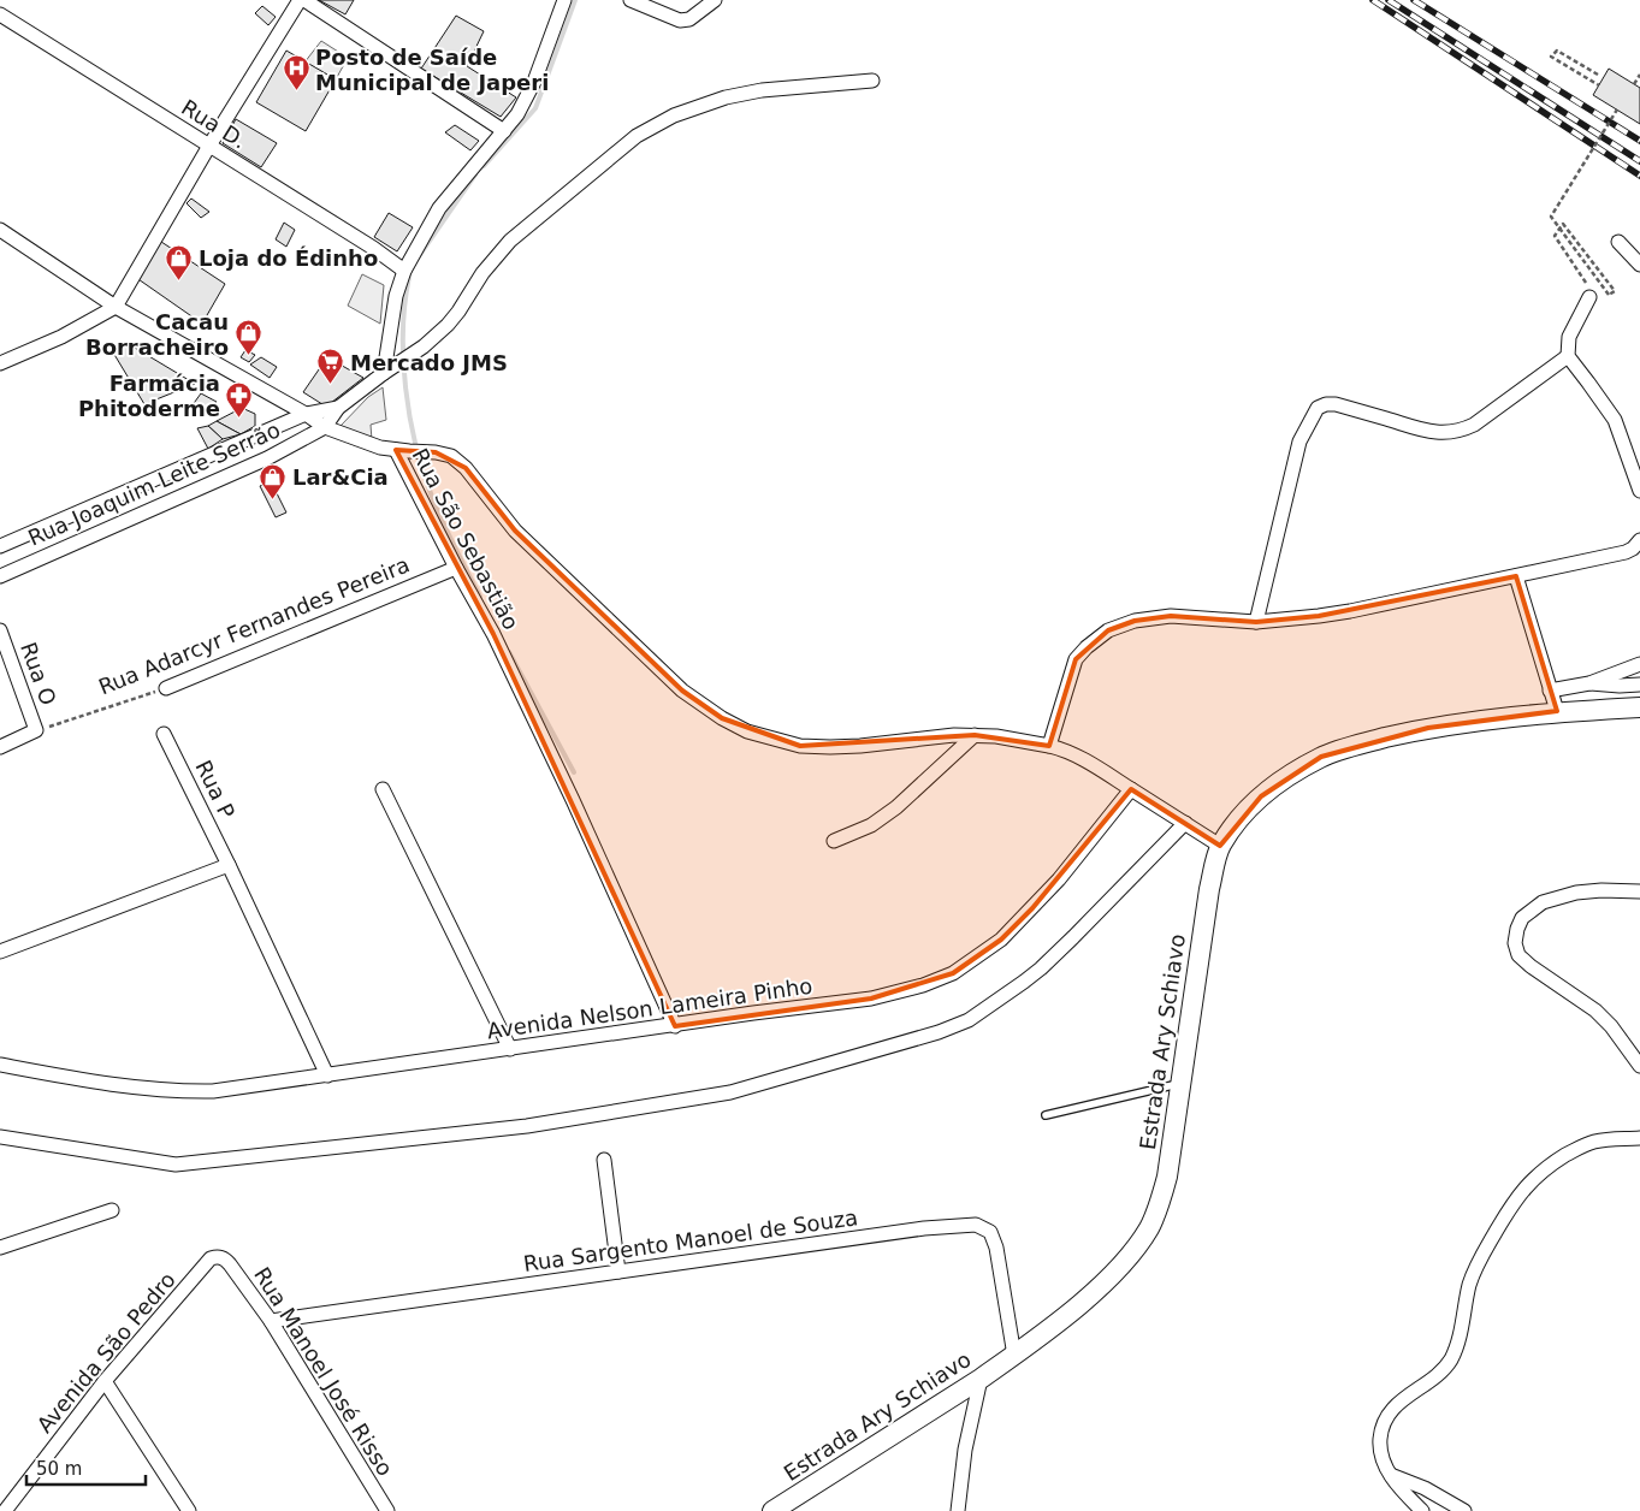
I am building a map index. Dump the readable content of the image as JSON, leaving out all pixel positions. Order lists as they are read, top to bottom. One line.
{"streets":{"main road":["Estrada Ary Schiavo"],"street":["Rua D.","Rua Joaquim Leite Serrão","Rua São Sebastião","Rua Adarcyr Fernandes Pereira","Rua O","Rua P","Avenida Nelson Lameira Pinho","Rua Sargento Manoel de Souza","Avenida São Pedro","Rua Manoel José Risso"]},"crossings":[["Rua Joaquim Leite Serrão","Rua São Sebastião"],["Rua São Sebastião","Rua Adarcyr Fernandes Pereira"],["Rua São Sebastião","Avenida Nelson Lameira Pinho"],["Rua Adarcyr Fernandes Pereira","Rua O"],["Rua P","Avenida Nelson Lameira Pinho"],["Estrada Ary Schiavo","Rua Sargento Manoel de Souza"],["Rua Sargento Manoel de Souza","Rua Manoel José Risso"],["Avenida São Pedro","Rua Manoel José Risso"]],"places":{"hospital":["Posto de Saíde Municipal de Japeri"],"shop":["Loja do Édinho","Cacau Borracheiro","Lar&Cia"],"supermarket":["Mercado JMS"],"pharmacy":["Farmácia Phitoderme"]},"scale_bar":"50 m"}
